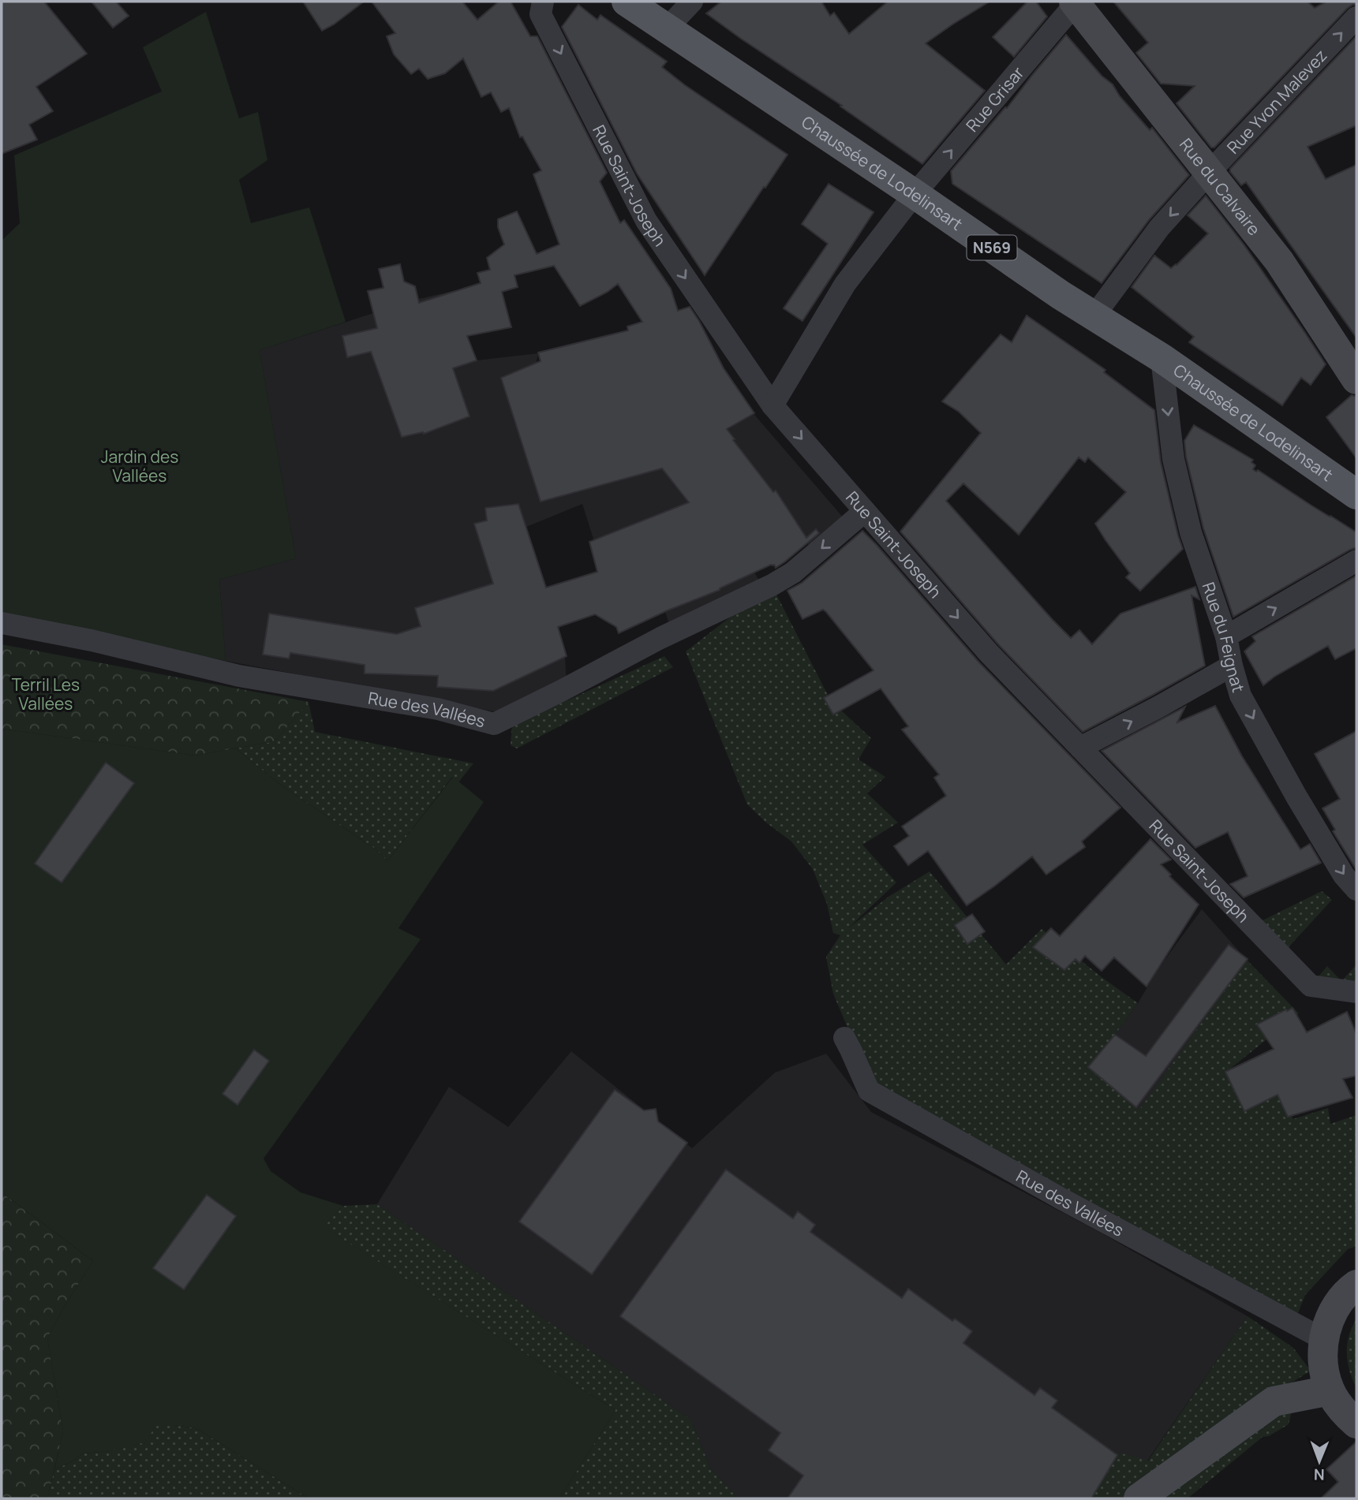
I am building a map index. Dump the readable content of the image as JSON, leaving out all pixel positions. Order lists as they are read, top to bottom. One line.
{"streets":{"main road":["Chaussée de Lodelinsart","Rue du Calvaire","N569"],"street":["Rue Grisar","Rue Yvon Malevez","Rue Saint-Joseph","Rue du Feignat","Rue des Vallées"]},"crossings":[["Rue Grisar","Chaussée de Lodelinsart"],["Rue Grisar","Rue Saint-Joseph"],["Rue Grisar","Rue du Calvaire"],["Rue Yvon Malevez","Chaussée de Lodelinsart"],["Rue Yvon Malevez","Rue du Calvaire"],["Chaussée de Lodelinsart","Rue du Feignat"],["Rue Saint-Joseph","Rue des Vallées"]],"one_way":["Rue Grisar","Rue Saint-Joseph","Rue du Feignat","Rue des Vallées"],"parks":["Jardin des Vallées","Terril Les Vallées"],"north":"bottom"}
